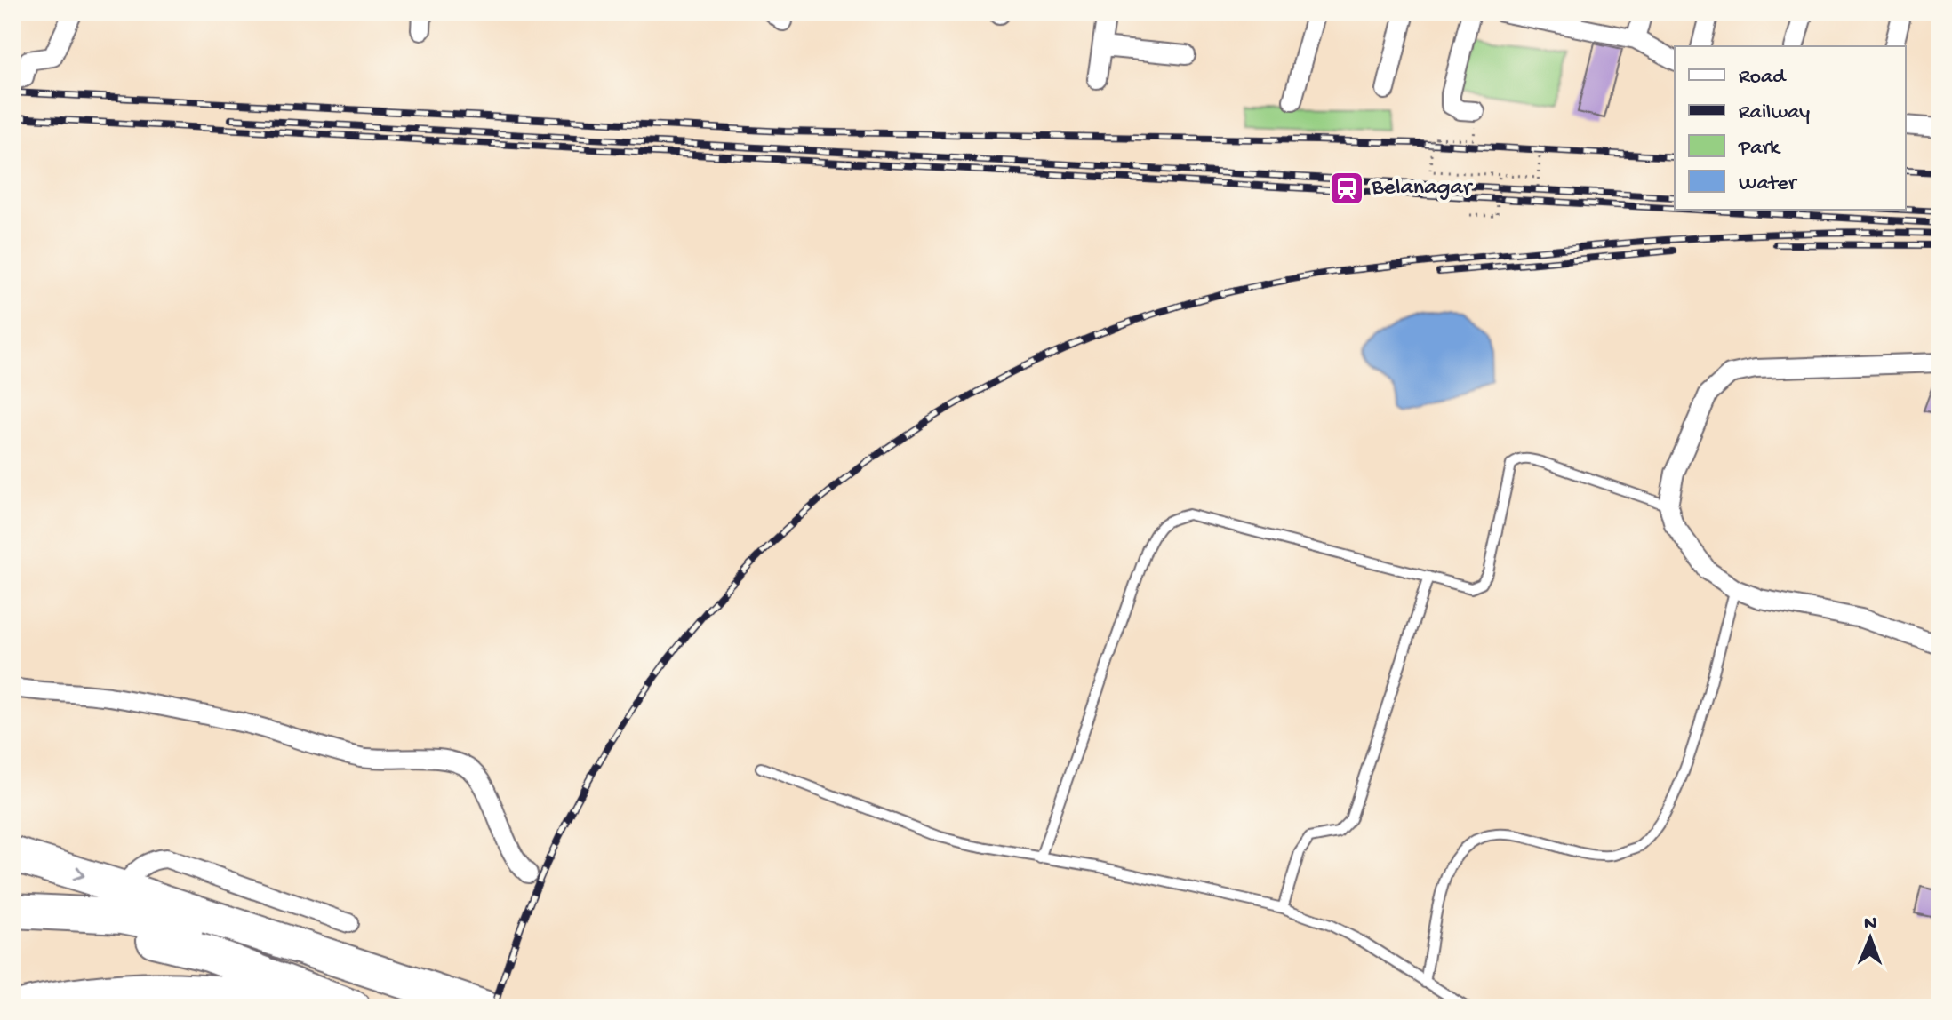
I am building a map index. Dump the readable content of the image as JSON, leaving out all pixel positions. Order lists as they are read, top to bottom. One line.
{"places":{"station":["Belanagar"]},"legend":["Road","Railway","Park","Water"],"north":"top"}
